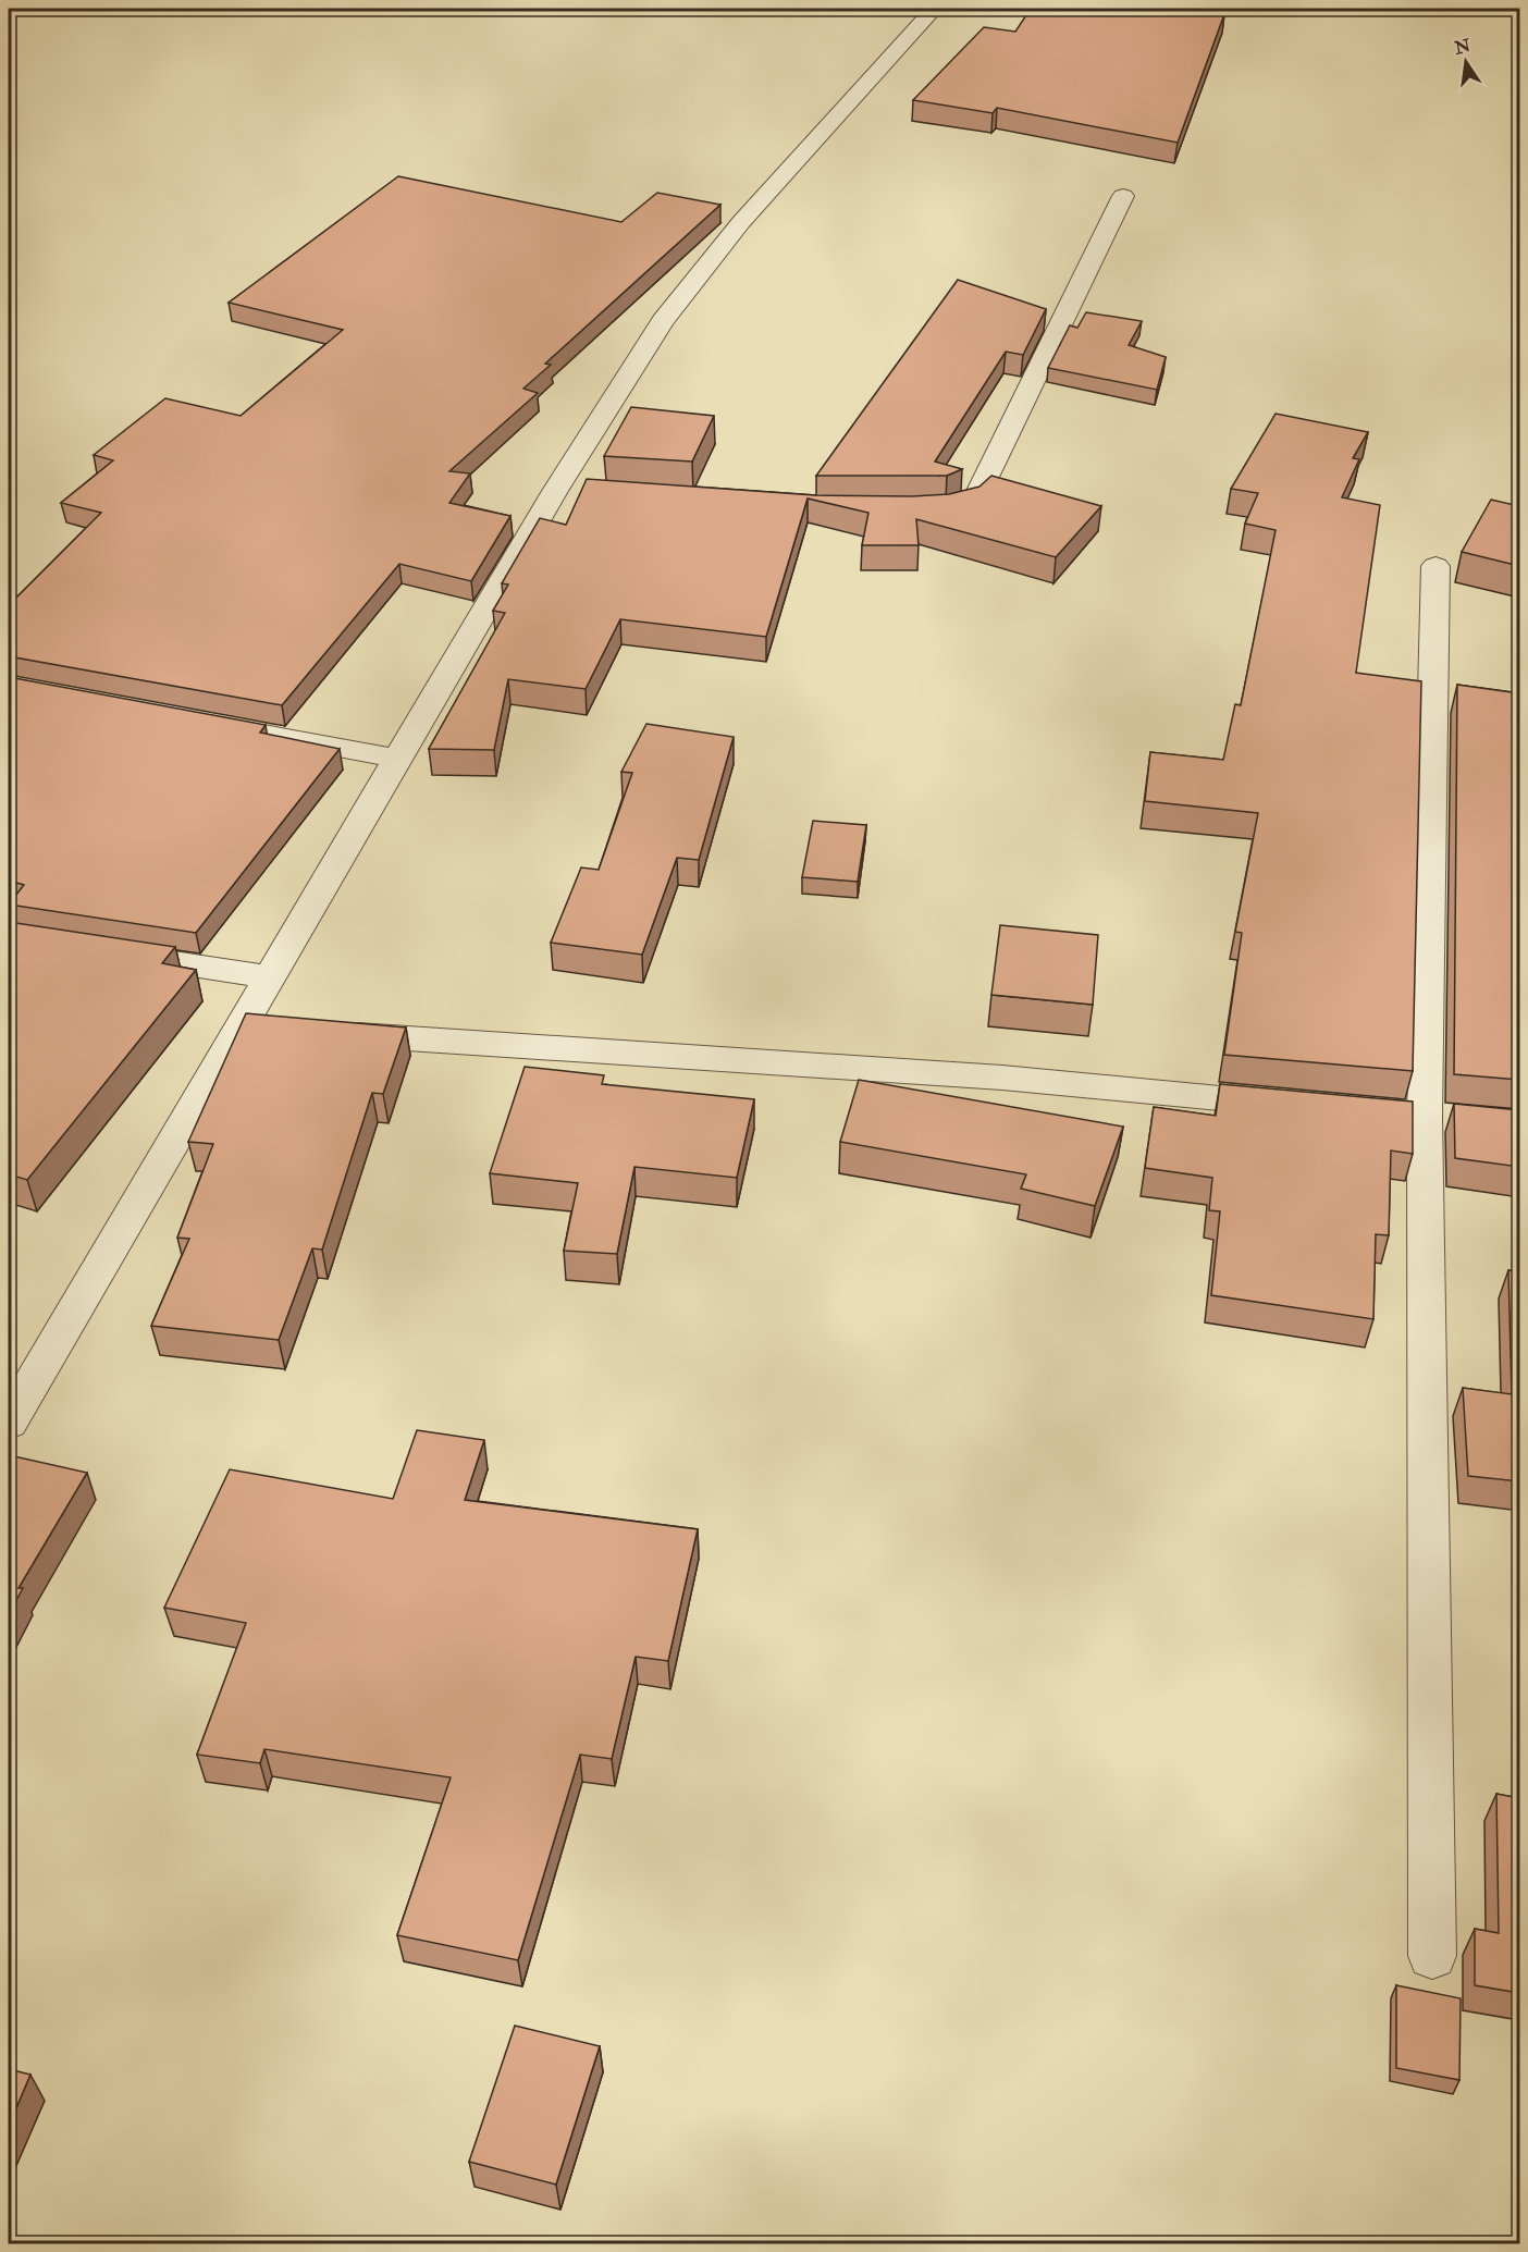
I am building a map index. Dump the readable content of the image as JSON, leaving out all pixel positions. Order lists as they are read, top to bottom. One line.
{"north":"top"}
